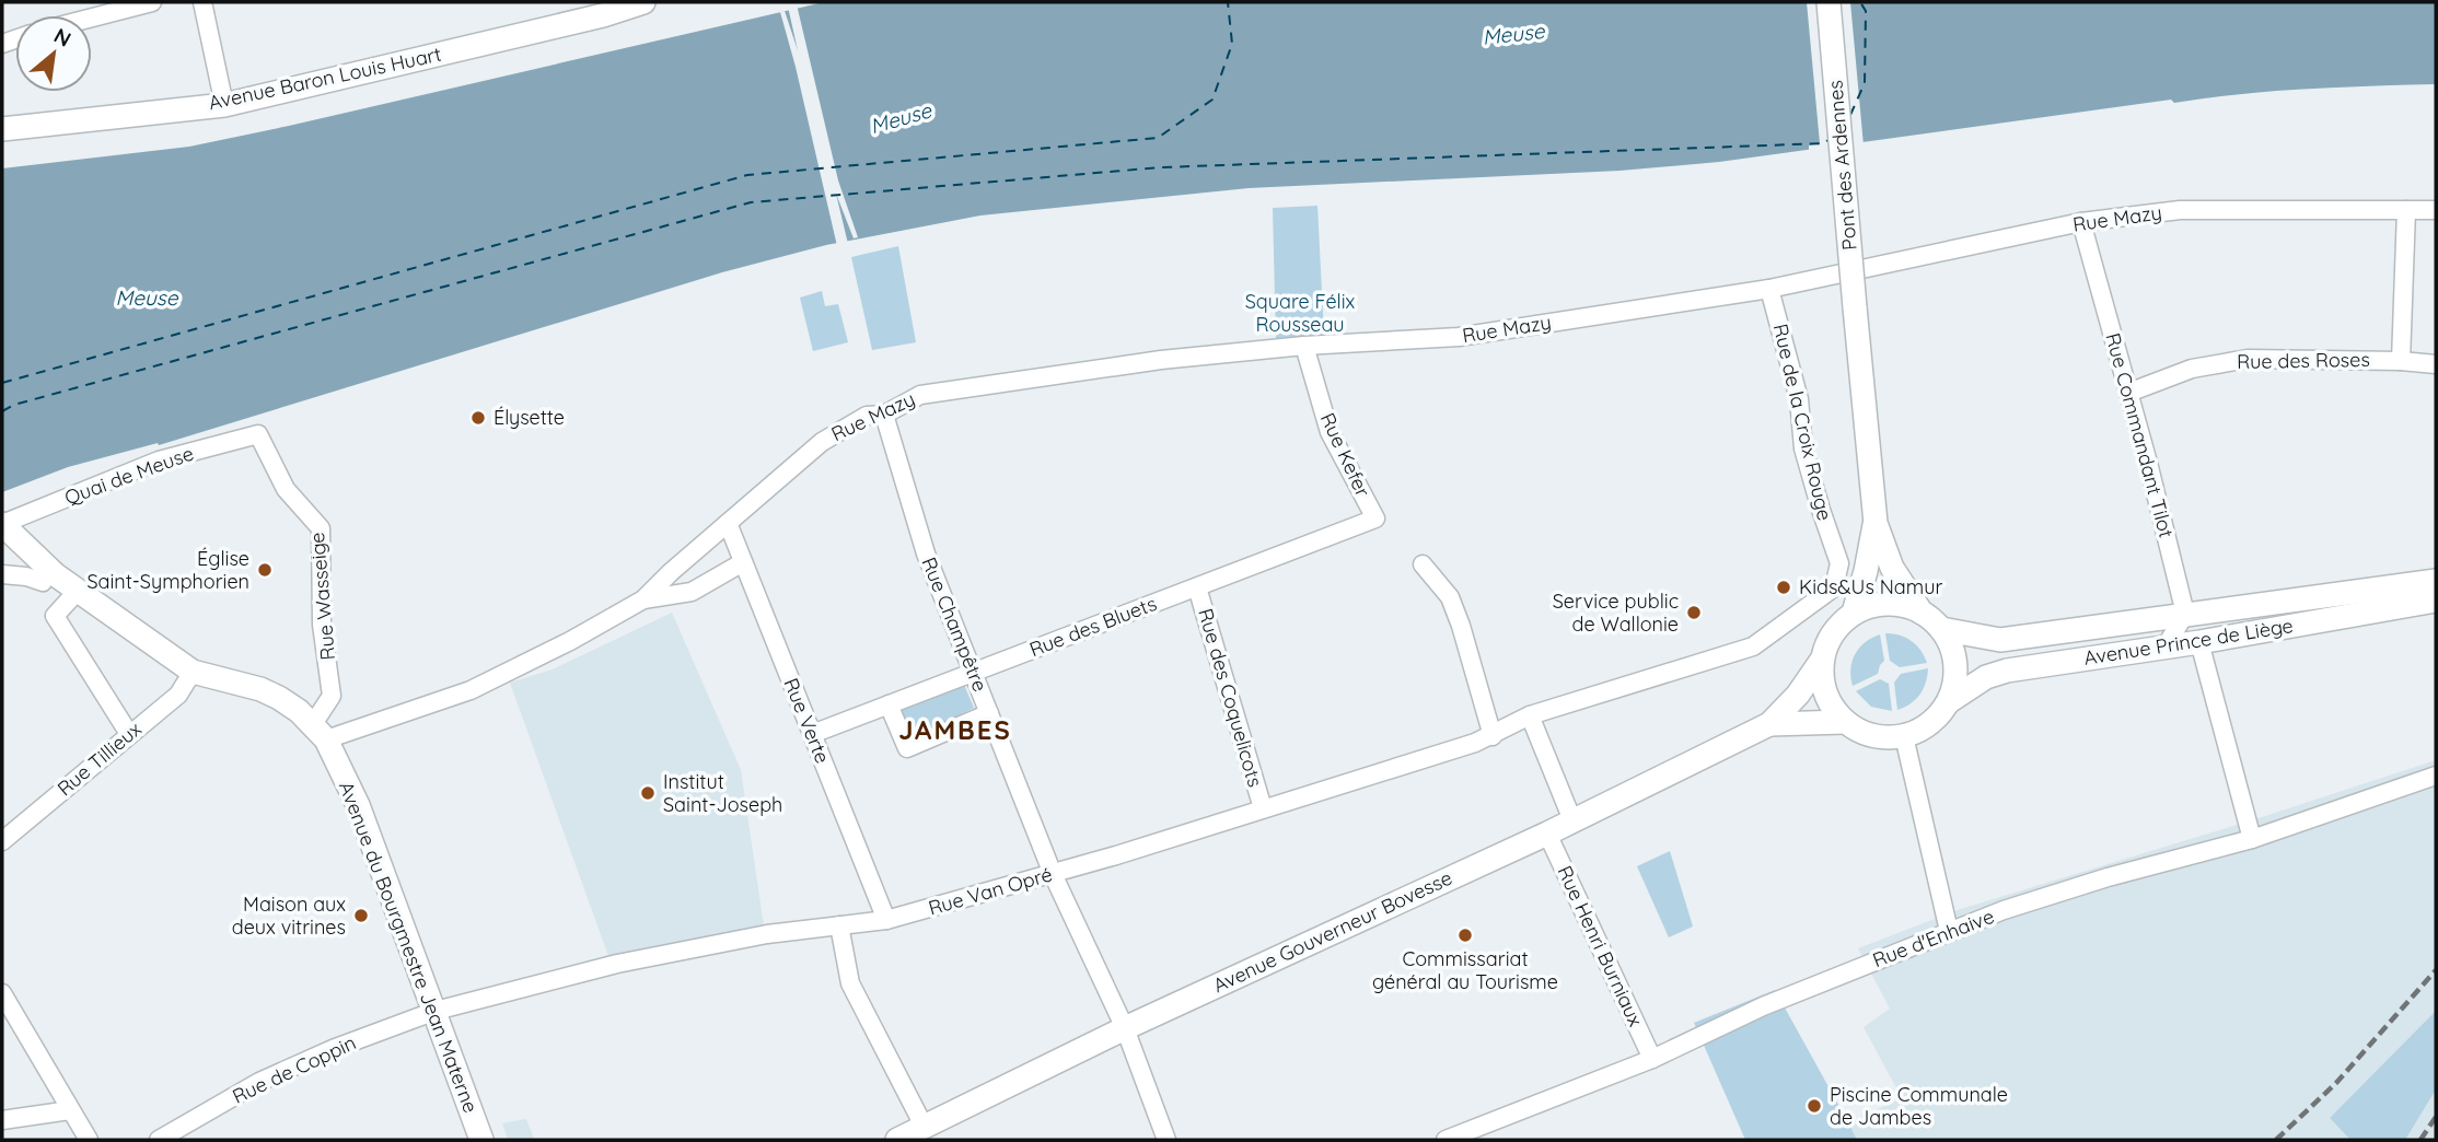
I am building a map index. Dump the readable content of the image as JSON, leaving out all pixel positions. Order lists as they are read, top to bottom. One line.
{"streets":{"main road":["Avenue Baron Louis Huart","Pont des Ardennes","Avenue Prince de Liège","Avenue Gouverneur Bovesse","Avenue du Bourgmestre Jean Materne"],"street":["Rue Mazy","Rue des Roses","Rue de la Croix Rouge","Rue Commandant Tilot","Rue Kefer","Quai de Meuse","Rue Wasseige","Rue Champêtre","Rue des Bluets","Rue des Coquelicots","Rue Verte","Rue Tillieux","Rue Van Opré","Rue d'Enhaive","Rue Henri Burniaux","Rue de Coppin"]},"crossings":[["Rue Mazy","Rue de la Croix Rouge"],["Rue Mazy","Rue Commandant Tilot"],["Rue Mazy","Rue Kefer"],["Rue Mazy","Rue Wasseige"],["Rue Mazy","Rue Champêtre"],["Rue Mazy","Rue Verte"],["Rue Mazy","Avenue du Bourgmestre Jean Materne"],["Rue des Roses","Rue Commandant Tilot"],["Rue de la Croix Rouge","Rue Van Opré"],["Rue Commandant Tilot","Avenue Prince de Liège"],["Rue Kefer","Rue des Bluets"],["Quai de Meuse","Rue Wasseige"],["Quai de Meuse","Avenue du Bourgmestre Jean Materne"],["Rue Wasseige","Avenue du Bourgmestre Jean Materne"],["Rue Champêtre","Rue des Bluets"],["Rue Champêtre","Rue Van Opré"],["Rue Champêtre","Avenue Gouverneur Bovesse"],["Rue des Bluets","Rue des Coquelicots"],["Rue des Bluets","Rue Verte"],["Avenue Prince de Liège","Avenue Gouverneur Bovesse"],["Rue des Coquelicots","Rue Van Opré"],["Rue Verte","Rue Van Opré"],["Rue Tillieux","Avenue du Bourgmestre Jean Materne"],["Rue Van Opré","Avenue du Bourgmestre Jean Materne"],["Rue Van Opré","Rue de Coppin"],["Avenue Gouverneur Bovesse","Rue Henri Burniaux"],["Rue d'Enhaive","Rue Henri Burniaux"],["Avenue du Bourgmestre Jean Materne","Rue de Coppin"]],"districts":["JAMBES"],"water":["Meuse"],"parks":["Square Félix Rousseau"],"places":["Élysette","Église Saint-Symphorien","Kids&Us Namur","Service public de Wallonie","Institut Saint-Joseph","Maison aux deux vitrines","Commissariat général au Tourisme","Piscine Communale de Jambes"],"north":"top right"}
